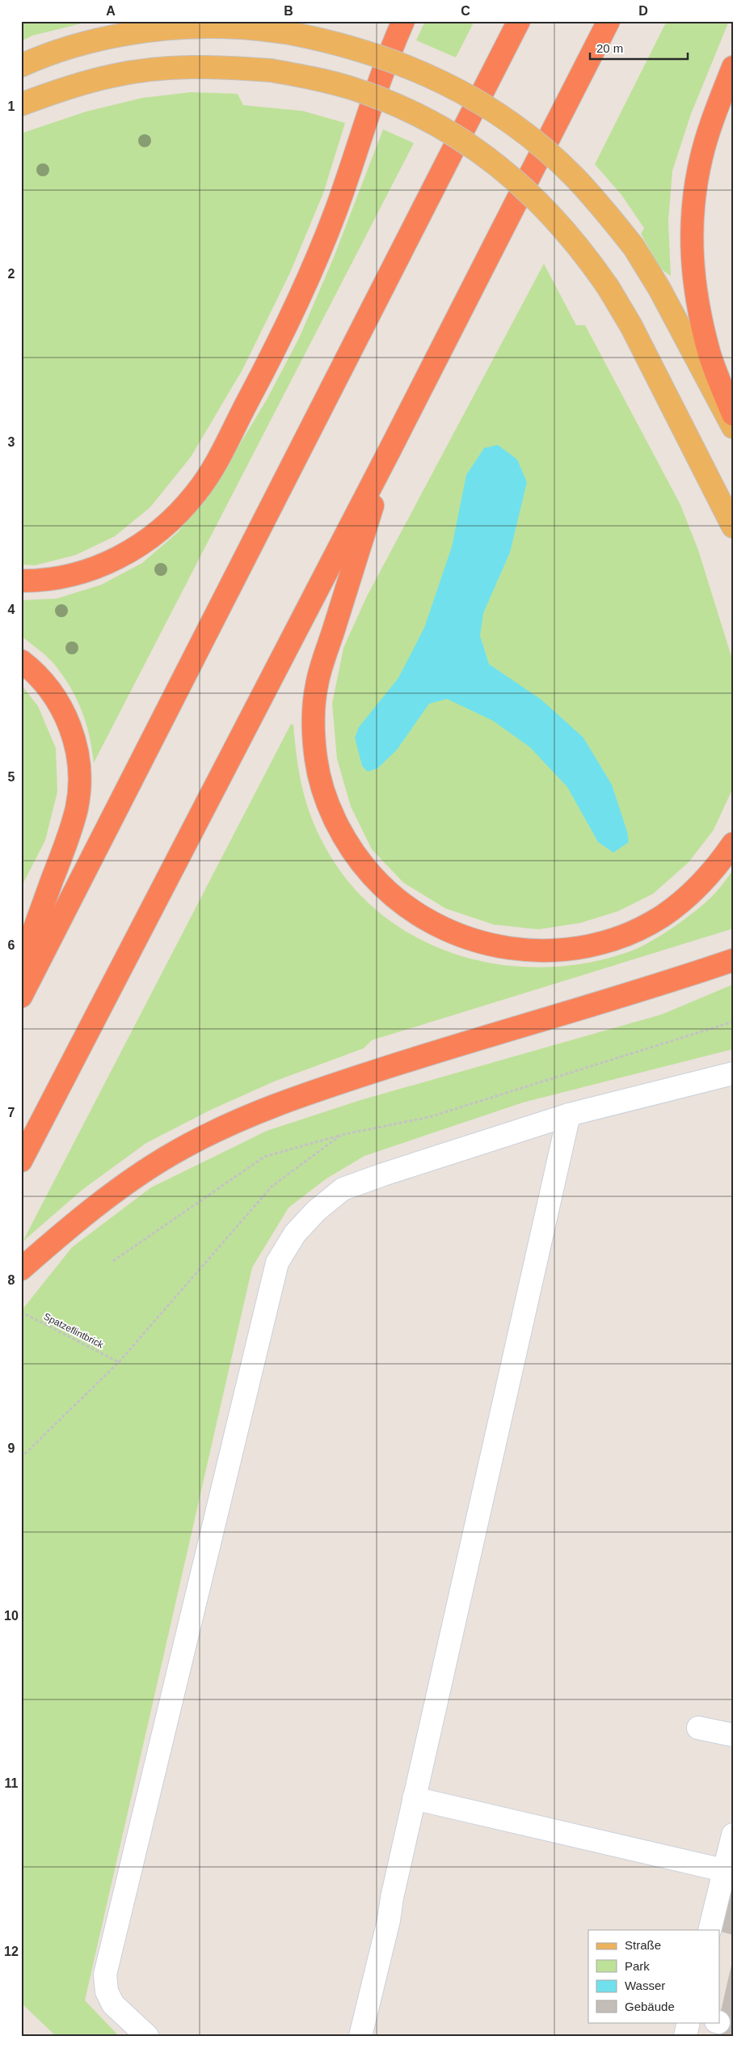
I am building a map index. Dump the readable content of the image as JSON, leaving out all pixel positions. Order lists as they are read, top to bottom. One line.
{"streets":{"path":["Spatzeflintbrick"]},"legend":["Straße","Park","Wasser","Gebäude"],"scale_bar":"20 m","grid":{"columns":["A","B","C","D"],"rows":["1","2","3","4","5","6","7","8","9","10","11","12"]}}
